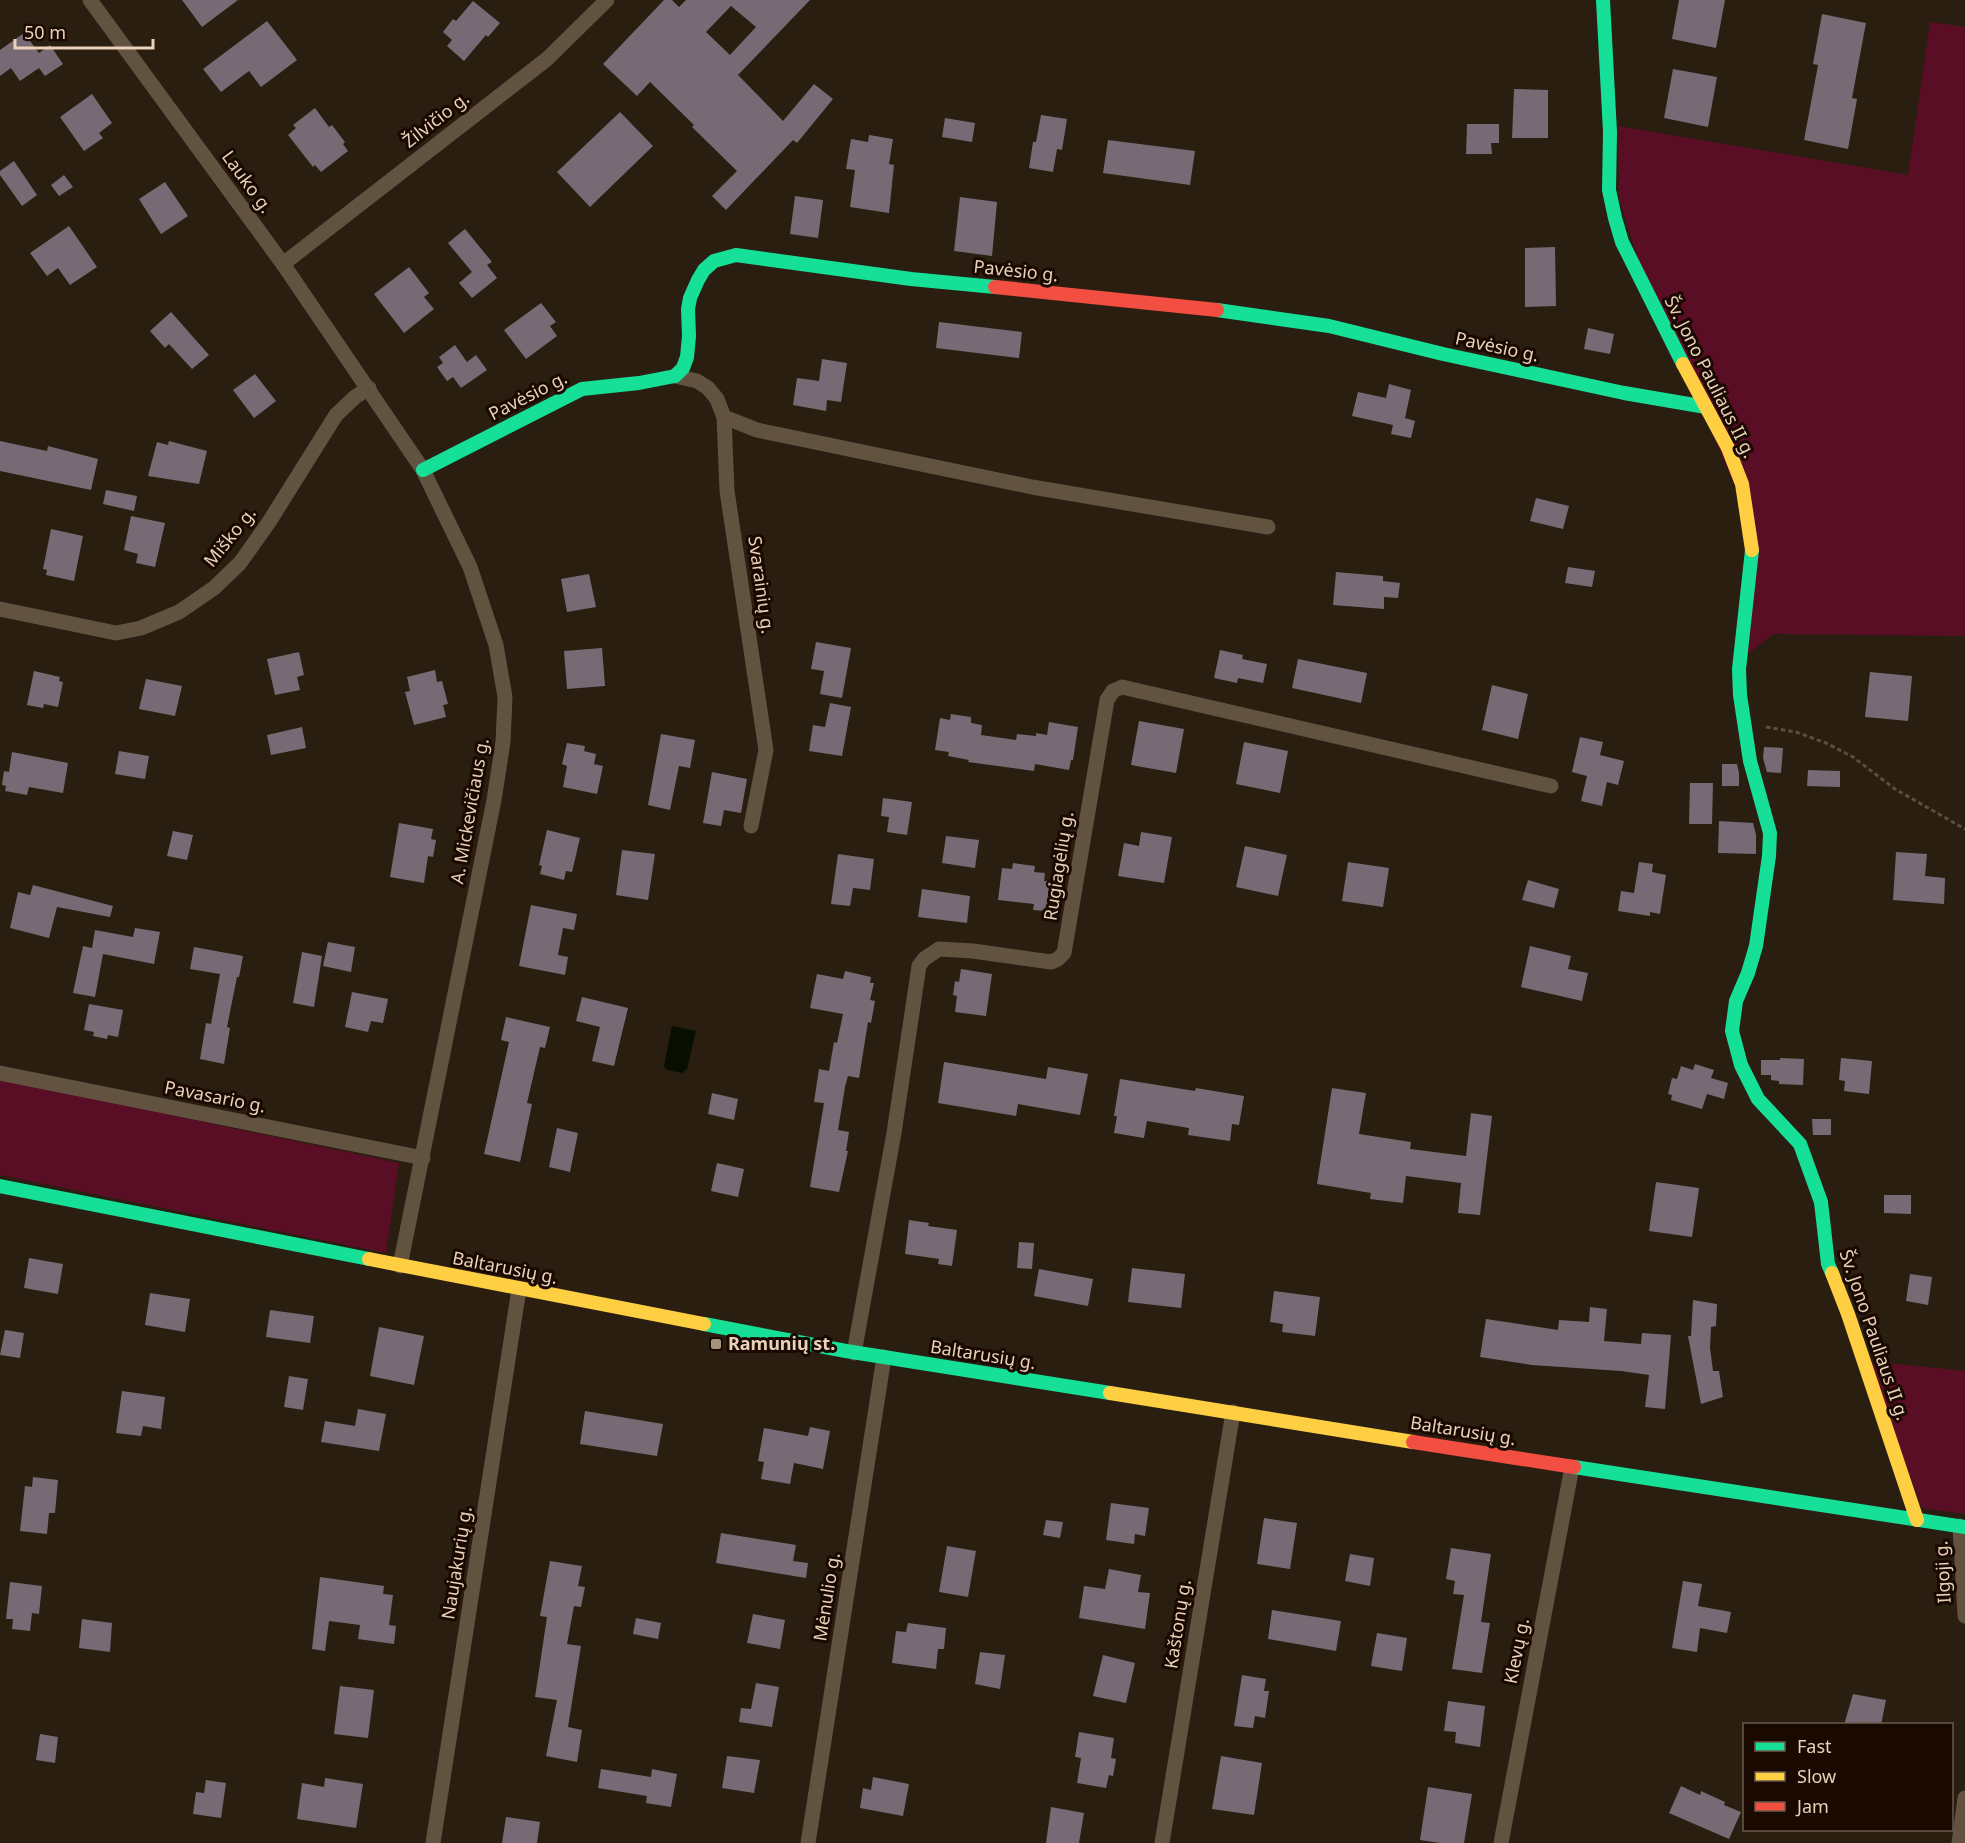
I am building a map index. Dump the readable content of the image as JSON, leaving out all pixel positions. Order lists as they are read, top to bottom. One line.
{"streets":{"street":["Žilvičio g.","Lauko g.","Pavėsio g.","Šv. Jono Pauliaus II g.","Miško g.","Svarainių g.","A. Mickevičiaus g.","Rugiagėlių g.","Pavasario g.","Baltarusių g.","Naujakurių g.","Ilgoji g.","Mėnulio g.","Kaštonų g.","Klevų g."]},"crossings":[["Žilvičio g.","Lauko g."],["Lauko g.","Miško g."],["Lauko g.","A. Mickevičiaus g."],["Pavėsio g.","Šv. Jono Pauliaus II g."],["Pavėsio g.","Svarainių g."],["Pavėsio g.","A. Mickevičiaus g."],["Šv. Jono Pauliaus II g.","Baltarusių g."],["Miško g.","A. Mickevičiaus g."],["A. Mickevičiaus g.","Pavasario g."],["A. Mickevičiaus g.","Baltarusių g."],["Rugiagėlių g.","Baltarusių g."],["Baltarusių g.","Naujakurių g."],["Baltarusių g.","Ilgoji g."],["Baltarusių g.","Mėnulio g."],["Baltarusių g.","Kaštonų g."],["Baltarusių g.","Klevų g."]],"places":{"transit":["Ramunių st."]},"legend":["Fast","Slow","Jam"],"scale_bar":"50 m"}
